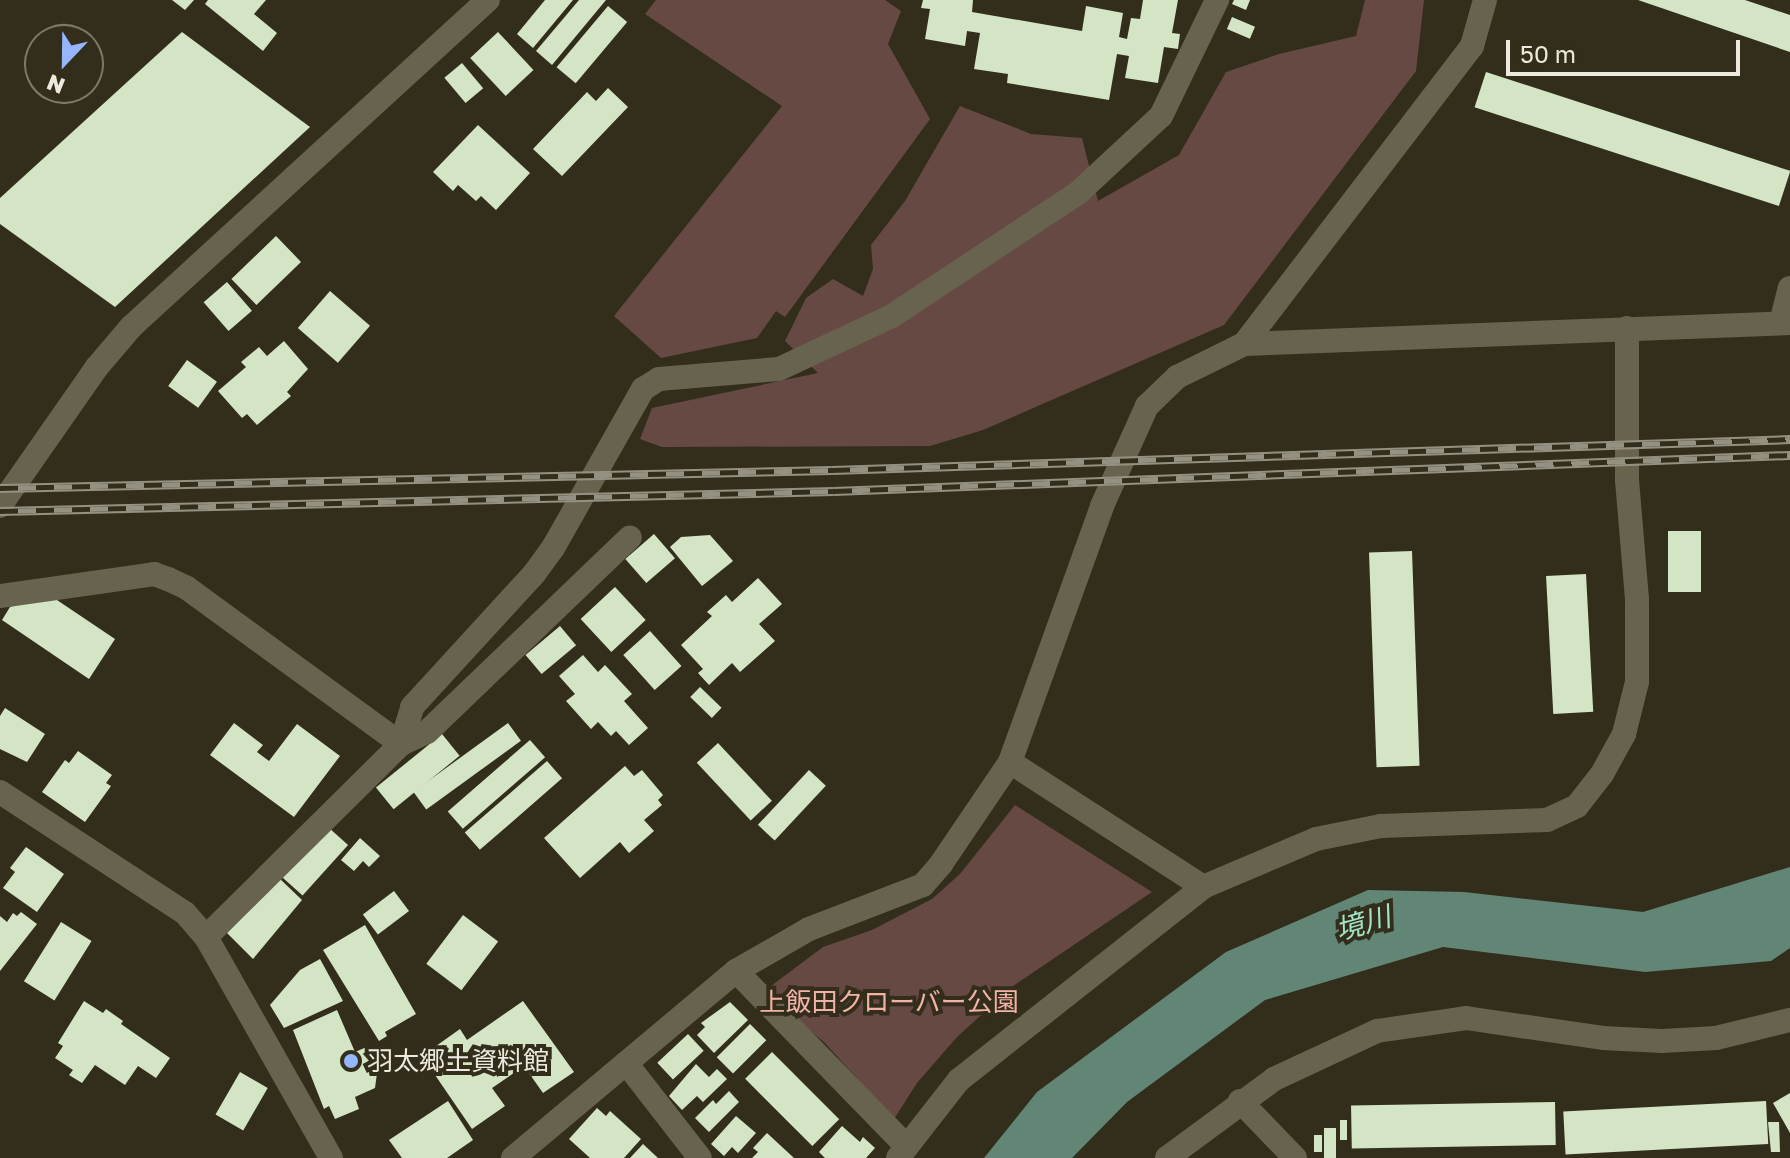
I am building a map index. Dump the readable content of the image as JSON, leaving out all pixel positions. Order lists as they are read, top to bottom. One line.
{"water":["境川"],"parks":["上飯田クローバー公園"],"places":["羽太郷土資料館"],"scale_bar":"50 m","north":"bottom"}
